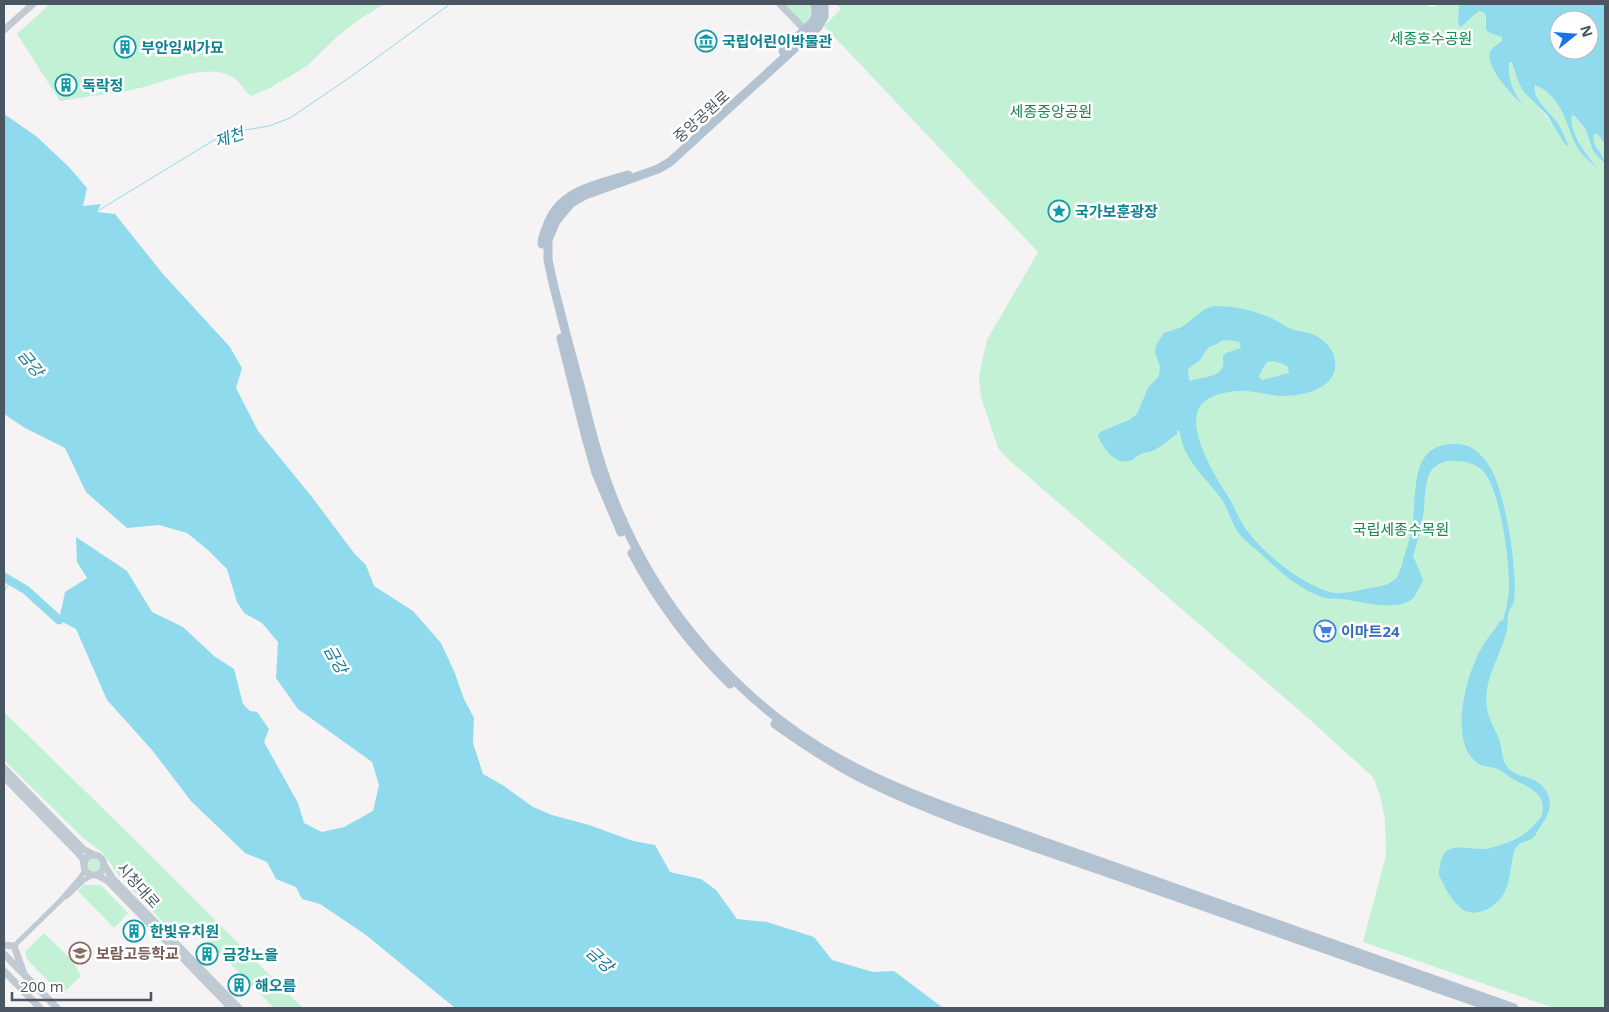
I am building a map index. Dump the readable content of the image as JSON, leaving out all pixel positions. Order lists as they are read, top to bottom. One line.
{"streets":{"main road":["중앙공원로"],"street":["시청대로"]},"water":["제천","금강"],"parks":["세종호수공원","세종중앙공원","국립세종수목원"],"places":{"museum":["국립어린이박물관"],"building":["부안임씨가묘","독락정","한빛유치원","금강노을","해오름"],"place":["국가보훈광장"],"supermarket":["이마트24"],"school or university":["보람고등학교"]},"scale_bar":"200 m","north":"right"}
